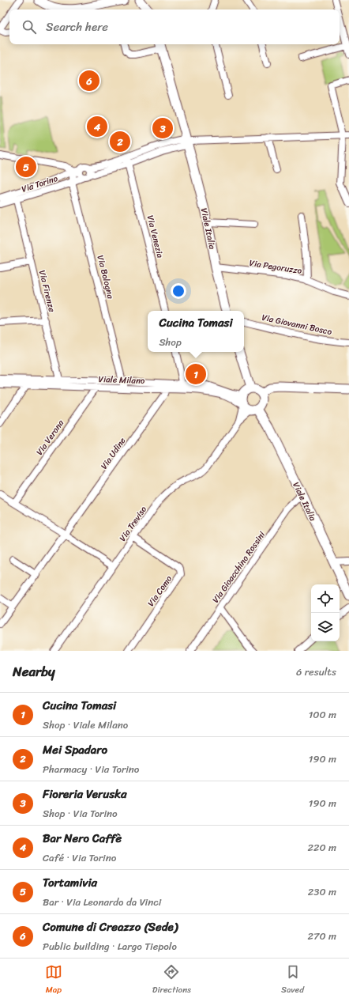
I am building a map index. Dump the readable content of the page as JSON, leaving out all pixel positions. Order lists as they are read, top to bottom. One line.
{"streets":{"main road":["Viale Italia"],"street":["Via Torino","Via Venezia","Via Pegoruzzo","Via Bologna","Via Firenze","Via Giovanni Bosco","Viale Milano","Via Verona","Via Udine","Via Treviso","Via Gioacchino Rossini","Via Como"]},"crossings":[["Via Torino","Viale Italia"],["Via Torino","Via Venezia"],["Via Torino","Via Bologna"],["Via Torino","Via Firenze"],["Viale Italia","Via Pegoruzzo"],["Viale Italia","Viale Milano"],["Viale Italia","Via Treviso"],["Viale Italia","Via Gioacchino Rossini"],["Via Bologna","Viale Milano"],["Via Firenze","Viale Milano"],["Viale Milano","Via Verona"],["Viale Milano","Via Udine"],["Viale Milano","Via Treviso"],["Via Treviso","Via Como"]],"page":{"search":"Search here","pins":["6","4","3","2","5","1"],"popup":["Cucina Tomasi","Shop"],"heading":["Nearby","6 results"],"list":[{"mark":"1","name":"Cucina Tomasi","note":"Shop · Viale Milano","value":"100 m"},{"mark":"2","name":"Mei Spadaro","note":"Pharmacy · Via Torino","value":"190 m"},{"mark":"3","name":"Fioreria Veruska","note":"Shop · Via Torino","value":"190 m"},{"mark":"4","name":"Bar Nero Caffè","note":"Café · Via Torino","value":"220 m"},{"mark":"5","name":"Tortamivia","note":"Bar · Via Leonardo da Vinci","value":"230 m"},{"mark":"6","name":"Comune di Creazzo (Sede)","note":"Public building · Largo Tiepolo","value":"270 m"}],"nav":["Map","Directions","Saved"]}}
